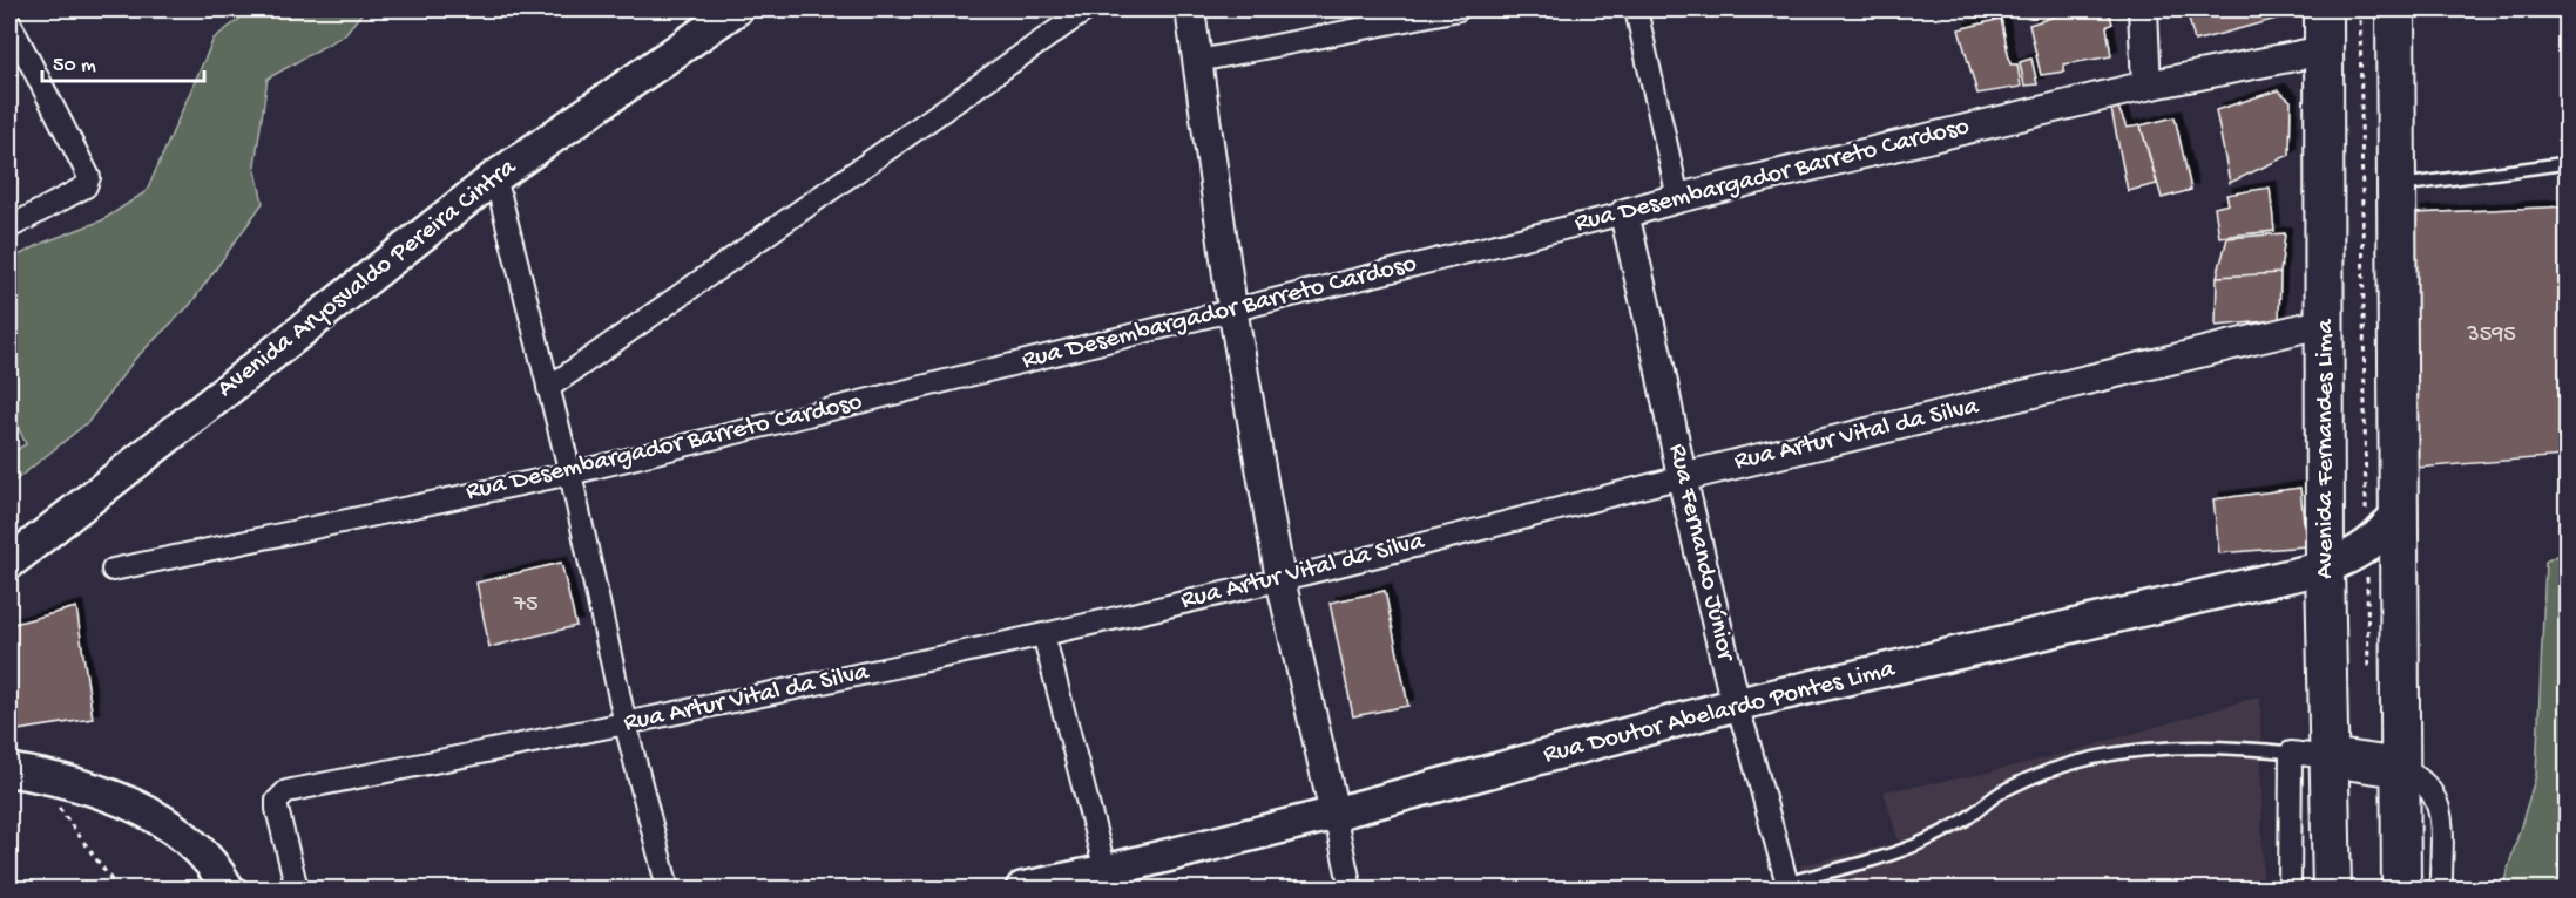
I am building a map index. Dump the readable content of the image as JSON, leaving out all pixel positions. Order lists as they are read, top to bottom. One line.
{"streets":{"highway":["Avenida Fernandes Lima"],"main road":["Avenida Aryosvaldo Pereira Cintra","Rua Doutor Abelardo Pontes Lima"],"street":["Rua Desembargador Barreto Cardoso","Rua Artur Vital da Silva","Rua Fernando Júnior"]},"crossings":[["Rua Desembargador Barreto Cardoso","Avenida Fernandes Lima"],["Rua Desembargador Barreto Cardoso","Rua Fernando Júnior"],["Rua Artur Vital da Silva","Avenida Fernandes Lima"],["Rua Artur Vital da Silva","Rua Fernando Júnior"],["Avenida Fernandes Lima","Rua Doutor Abelardo Pontes Lima"],["Rua Fernando Júnior","Rua Doutor Abelardo Pontes Lima"]],"house_numbers":["3595","75"],"scale_bar":"50 m"}
